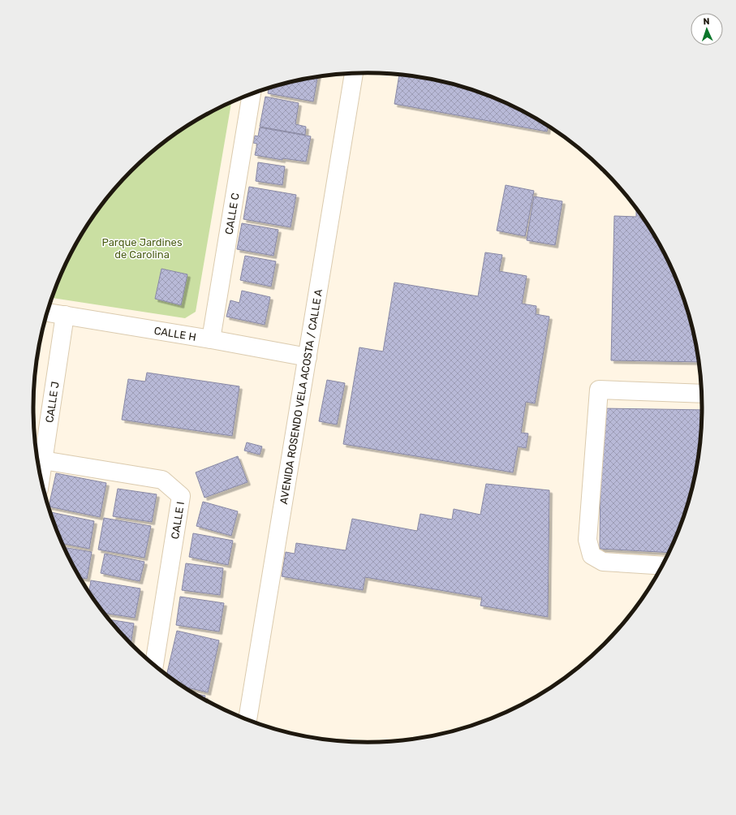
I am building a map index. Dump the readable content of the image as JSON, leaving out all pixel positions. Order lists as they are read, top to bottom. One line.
{"streets":{"street":["CALLE C","CALLE H","AVENIDA ROSENDO VELA ACOSTA / CALLE A","CALLE J","CALLE I"]},"crossings":[["CALLE C","CALLE H"],["CALLE H","AVENIDA ROSENDO VELA ACOSTA / CALLE A"],["CALLE H","CALLE J"],["CALLE J","CALLE I"]],"parks":["Parque Jardines de Carolina"],"north":"top"}
